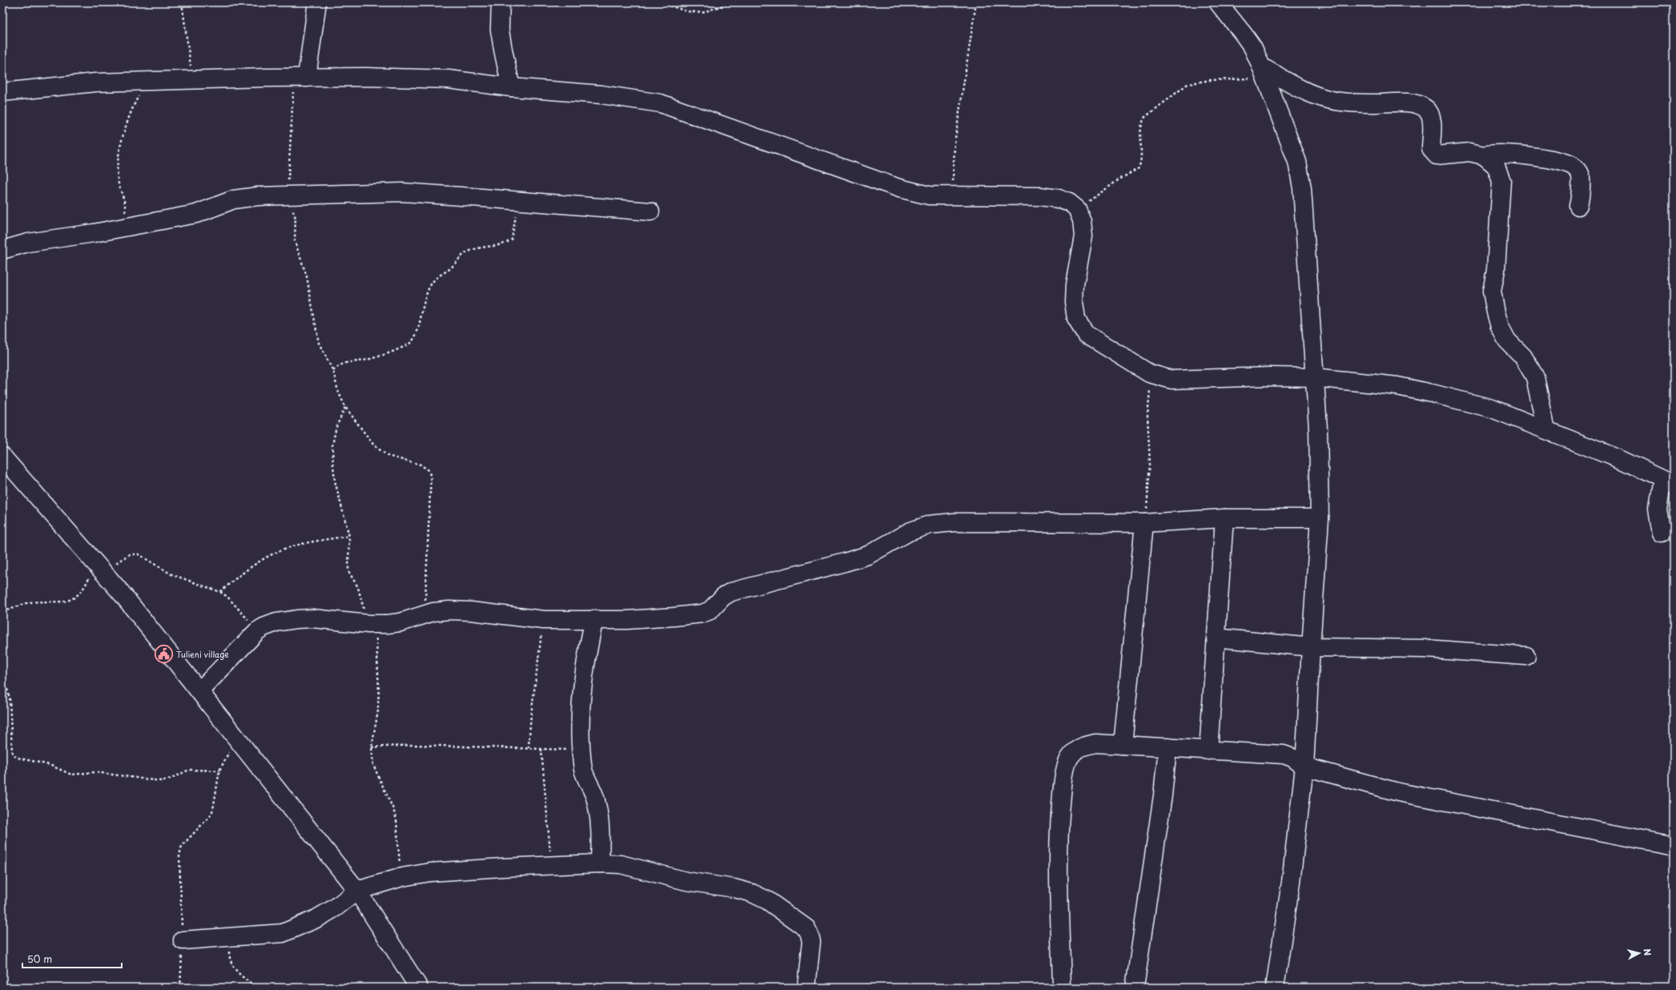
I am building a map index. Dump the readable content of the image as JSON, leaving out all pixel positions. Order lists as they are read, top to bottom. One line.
{"places":{"public building":["Tulieni village"]},"scale_bar":"50 m","north":"right"}
